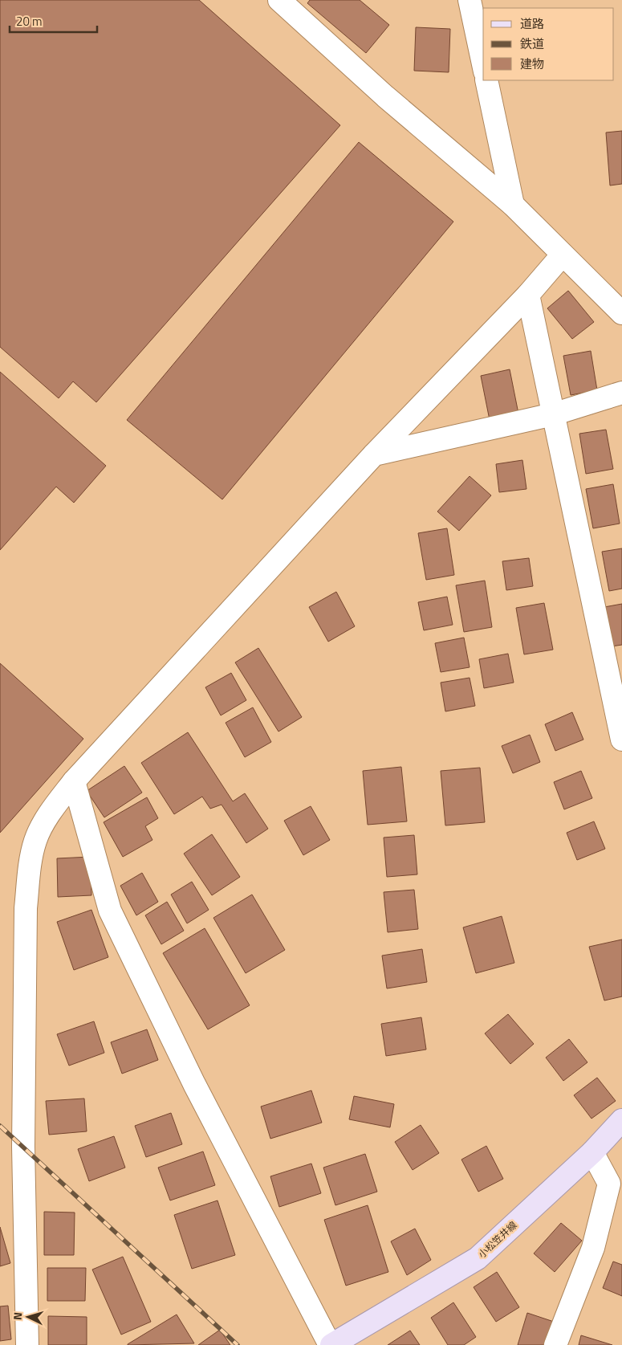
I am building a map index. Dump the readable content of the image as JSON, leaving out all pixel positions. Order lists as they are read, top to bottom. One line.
{"streets":{"main road":["小松笠井線"]},"legend":["道路","鉄道","建物"],"scale_bar":"20 m","north":"left"}
